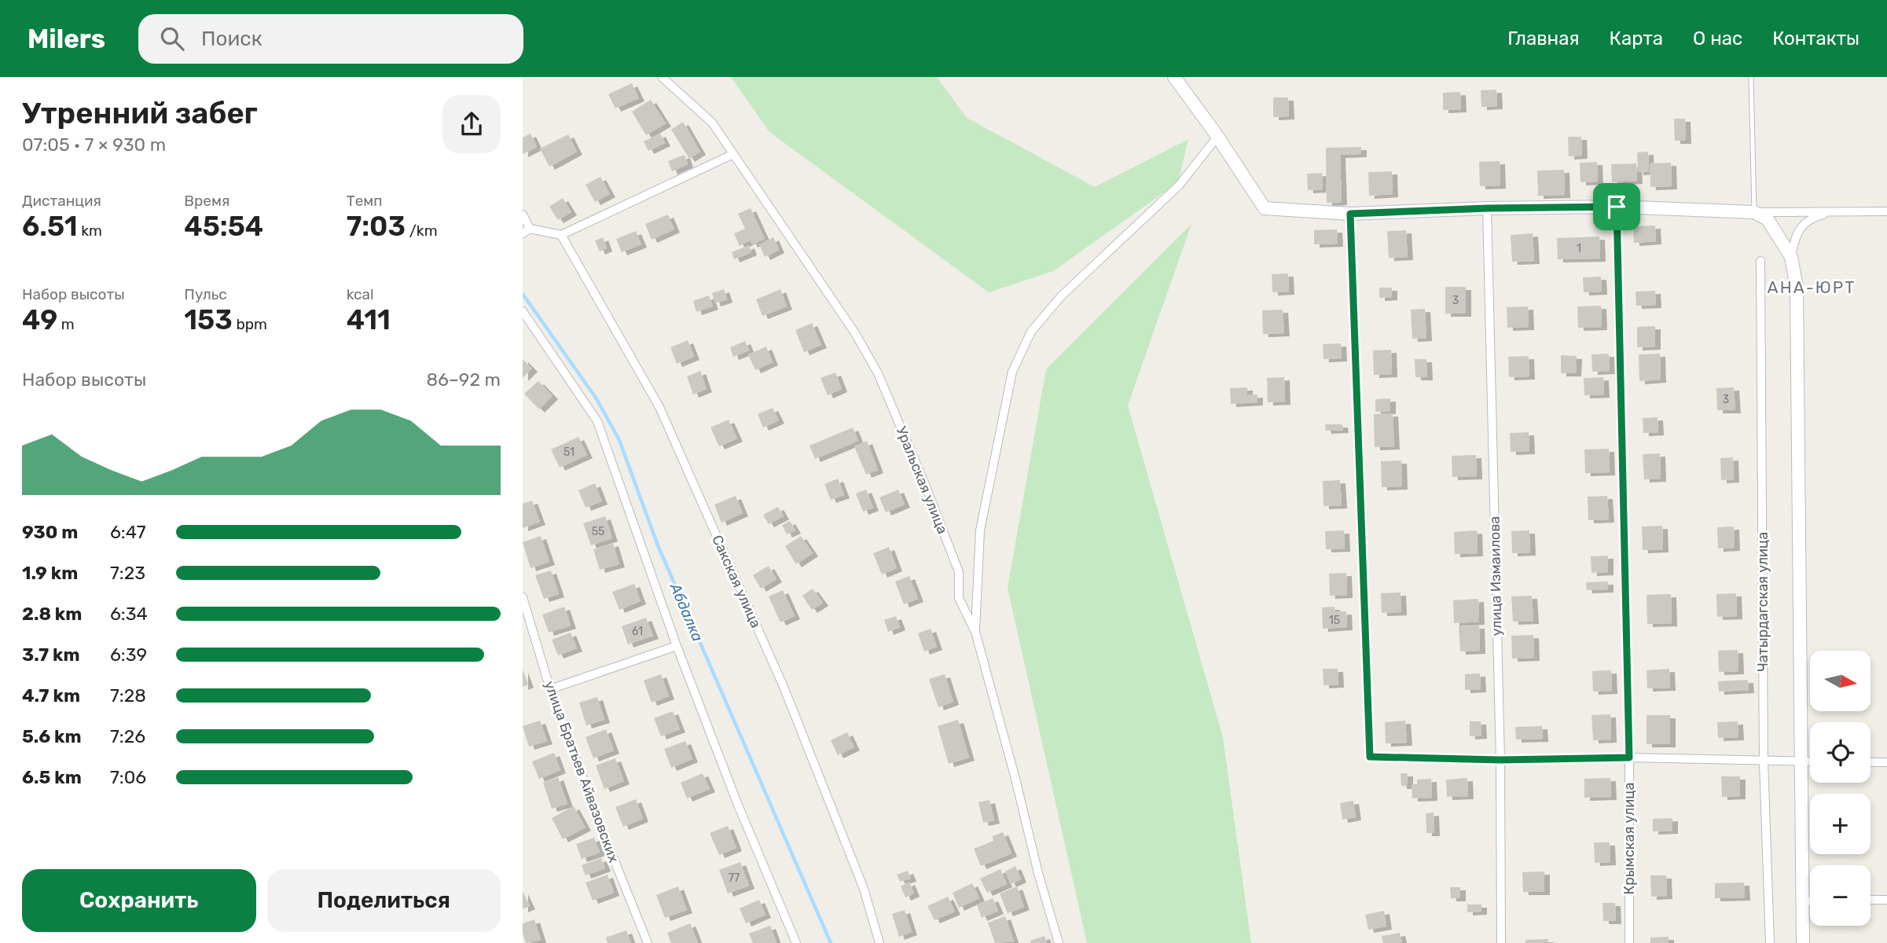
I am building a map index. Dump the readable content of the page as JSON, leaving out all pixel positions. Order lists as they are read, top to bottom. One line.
{"streets":{"street":["Уральская улица","улица Измаилова","Сакская улица","Чатырдагская улица","улица Братьев Айвазовских","Крымская улица"]},"districts":["АНА-ЮРТ"],"water":["Абдалка"],"house_numbers":["1","3","3","51","55","15","61","77"],"north":"right","page":{"header":"Milers","search":"Поиск","nav":["Главная","Карта","О нас","Контакты"],"heading":["Утренний забег","07:05 · 7 × 930 m"],"stats":[["Дистанция","6.51 km"],["Время","45:54"],["Темп","7:03 /km"],["Набор высоты","49 m"],["Пульс","153 bpm"],["kcal","411"]],"chart":["Набор высоты","86–92 m"],"list":[{"name":"930 m","note":"6:47"},{"name":"1.9 km","note":"7:23"},{"name":"2.8 km","note":"6:34"},{"name":"3.7 km","note":"6:39"},{"name":"4.7 km","note":"7:28"},{"name":"5.6 km","note":"7:26"},{"name":"6.5 km","note":"7:06"}],"map_buttons":["+","−"],"buttons":["Сохранить","Поделиться"]}}
